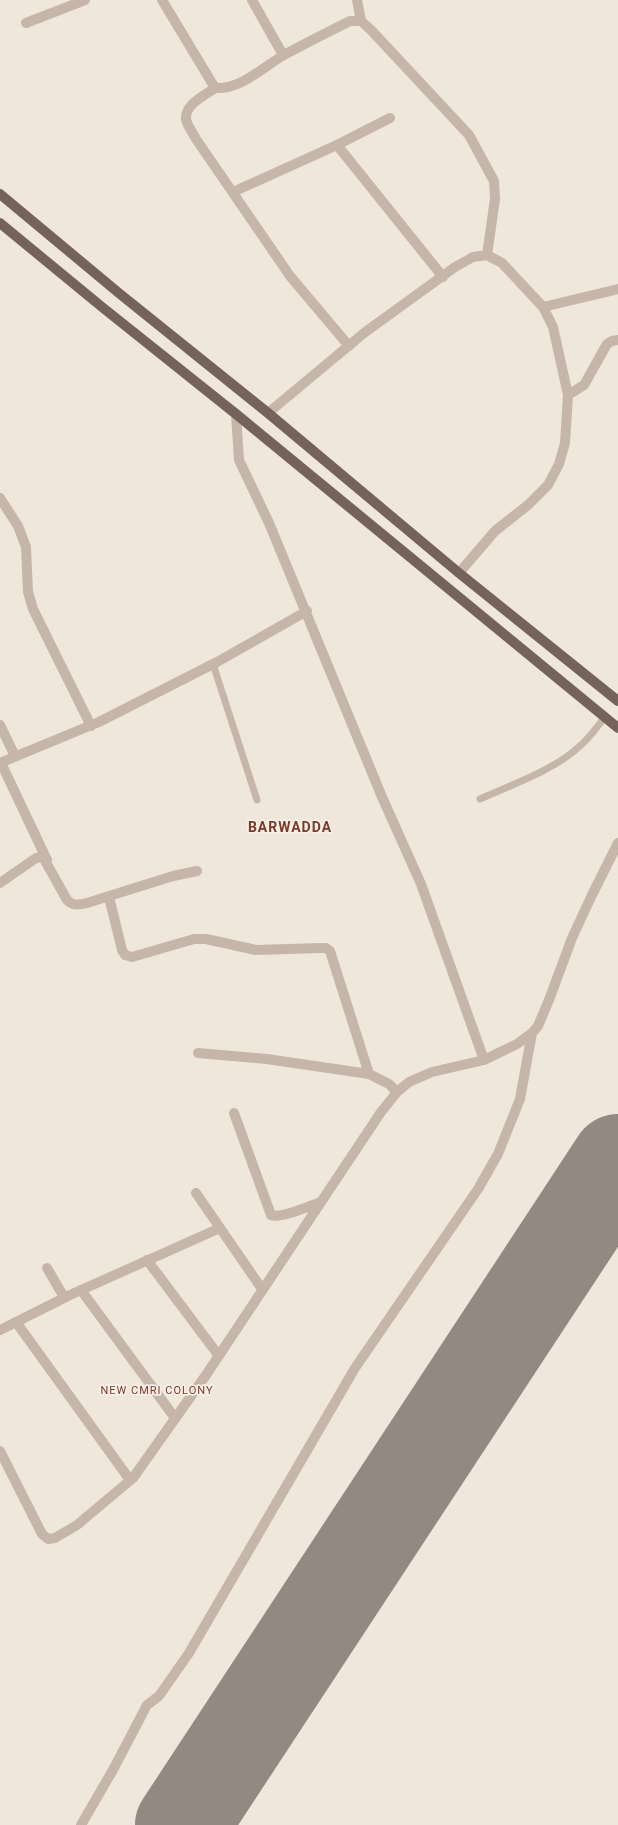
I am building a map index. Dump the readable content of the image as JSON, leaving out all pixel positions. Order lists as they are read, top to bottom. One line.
{"districts":["BARWADDA","NEW CMRI COLONY"]}
